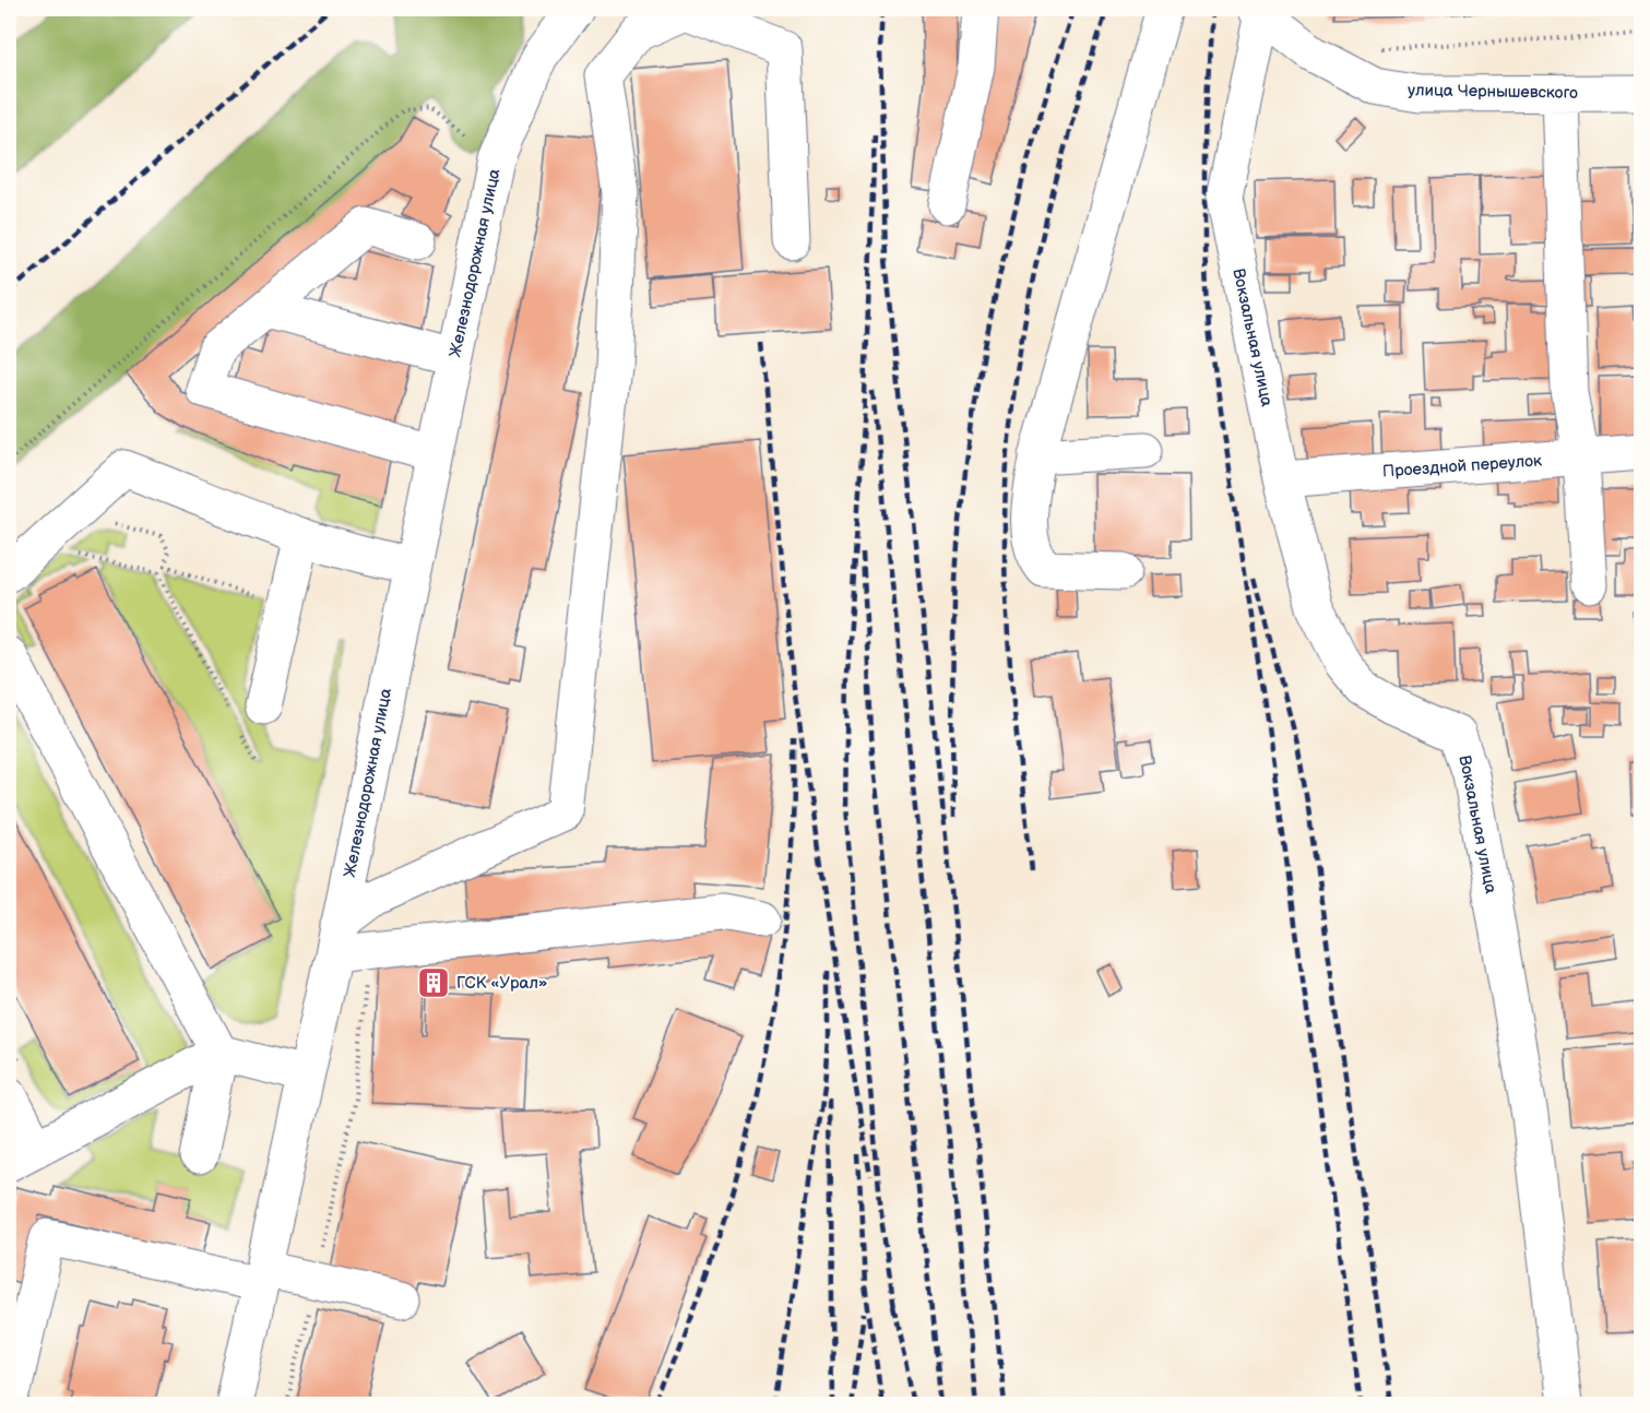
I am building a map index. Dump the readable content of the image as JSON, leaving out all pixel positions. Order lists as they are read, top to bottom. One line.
{"streets":{"street":["улица Чернышевского","Железнодорожная улица","Вокзальная улица","Проездной переулок"]},"crossings":[["улица Чернышевского","Вокзальная улица"],["Вокзальная улица","Проездной переулок"]],"places":{"building":["ГСК «Урал»"]}}
